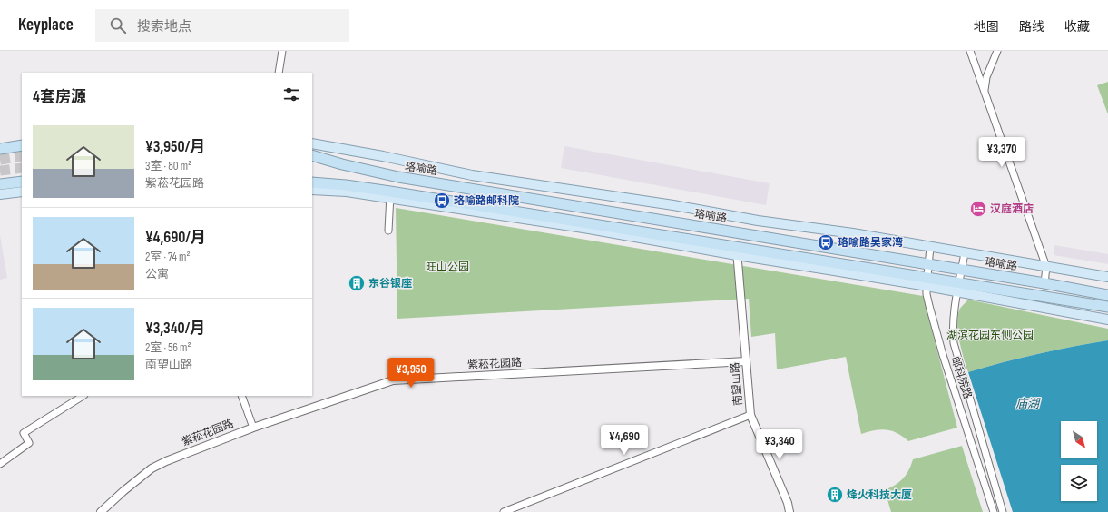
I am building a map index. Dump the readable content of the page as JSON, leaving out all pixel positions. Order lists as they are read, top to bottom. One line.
{"streets":{"highway":["珞喻路"],"street":["紫菘花园路","邮科院路","南望山路"]},"crossings":[["珞喻路","邮科院路"],["紫菘花园路","南望山路"]],"water":["庙湖"],"parks":["旺山公园","湖滨花园东侧公园"],"places":{"bus stop":["珞喻路邮科院","珞喻路吴家湾"],"hotel":["汉庭酒店"],"building":["东谷银座","烽火科技大厦"]},"north":"bottom right","page":{"header":"Keyplace","search":"搜索地点","nav":["地图","路线","收藏"],"heading":"4套房源","list":[{"name":"¥3,950/月","note":"3室 · 80 m² · 紫菘花园路"},{"name":"¥4,690/月","note":"2室 · 74 m² · 公寓"},{"name":"¥3,340/月","note":"2室 · 56 m² · 南望山路"}],"price":["¥3,370","¥3,950","¥4,690","¥3,340"]}}
